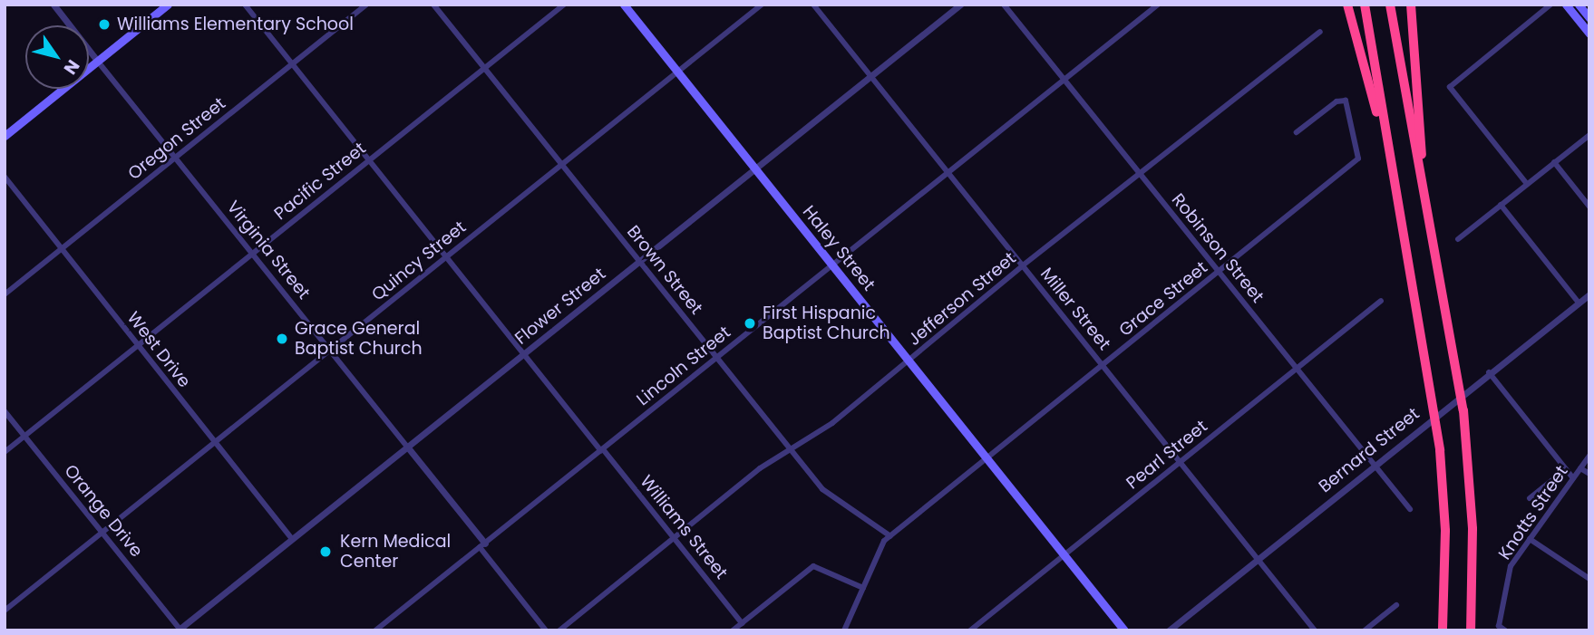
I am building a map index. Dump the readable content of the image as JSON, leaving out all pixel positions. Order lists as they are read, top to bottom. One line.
{"streets":{"main road":["Haley Street"],"street":["Oregon Street","Pacific Street","Robinson Street","Virginia Street","Quincy Street","Brown Street","Jefferson Street","Grace Street","Flower Street","Miller Street","West Drive","Lincoln Street","Bernard Street","Pearl Street","Orange Drive","Knotts Street","Williams Street"]},"crossings":[["Oregon Street","Virginia Street"],["Oregon Street","West Drive"],["Oregon Street","Williams Street"],["Pacific Street","Virginia Street"],["Pacific Street","Brown Street"],["Pacific Street","West Drive"],["Pacific Street","Orange Drive"],["Pacific Street","Williams Street"],["Haley Street","Quincy Street"],["Haley Street","Jefferson Street"],["Haley Street","Grace Street"],["Haley Street","Flower Street"],["Haley Street","Lincoln Street"],["Haley Street","Pearl Street"],["Robinson Street","Jefferson Street"],["Robinson Street","Grace Street"],["Robinson Street","Lincoln Street"],["Robinson Street","Bernard Street"],["Robinson Street","Pearl Street"],["Virginia Street","Quincy Street"],["Virginia Street","Flower Street"],["Virginia Street","Lincoln Street"],["Quincy Street","Brown Street"],["Quincy Street","West Drive"],["Quincy Street","Orange Drive"],["Quincy Street","Williams Street"],["Brown Street","Jefferson Street"],["Brown Street","Grace Street"],["Brown Street","Flower Street"],["Brown Street","Lincoln Street"],["Jefferson Street","Miller Street"],["Jefferson Street","Williams Street"],["Grace Street","Miller Street"],["Flower Street","Miller Street"],["Flower Street","West Drive"],["Flower Street","Orange Drive"],["Flower Street","Williams Street"],["Miller Street","Lincoln Street"],["Miller Street","Bernard Street"],["Miller Street","Pearl Street"],["Lincoln Street","Williams Street"]],"places":["Williams Elementary School","First Hispanic Baptist Church","Grace General Baptist Church","Kern Medical Center"],"north":"bottom right"}
